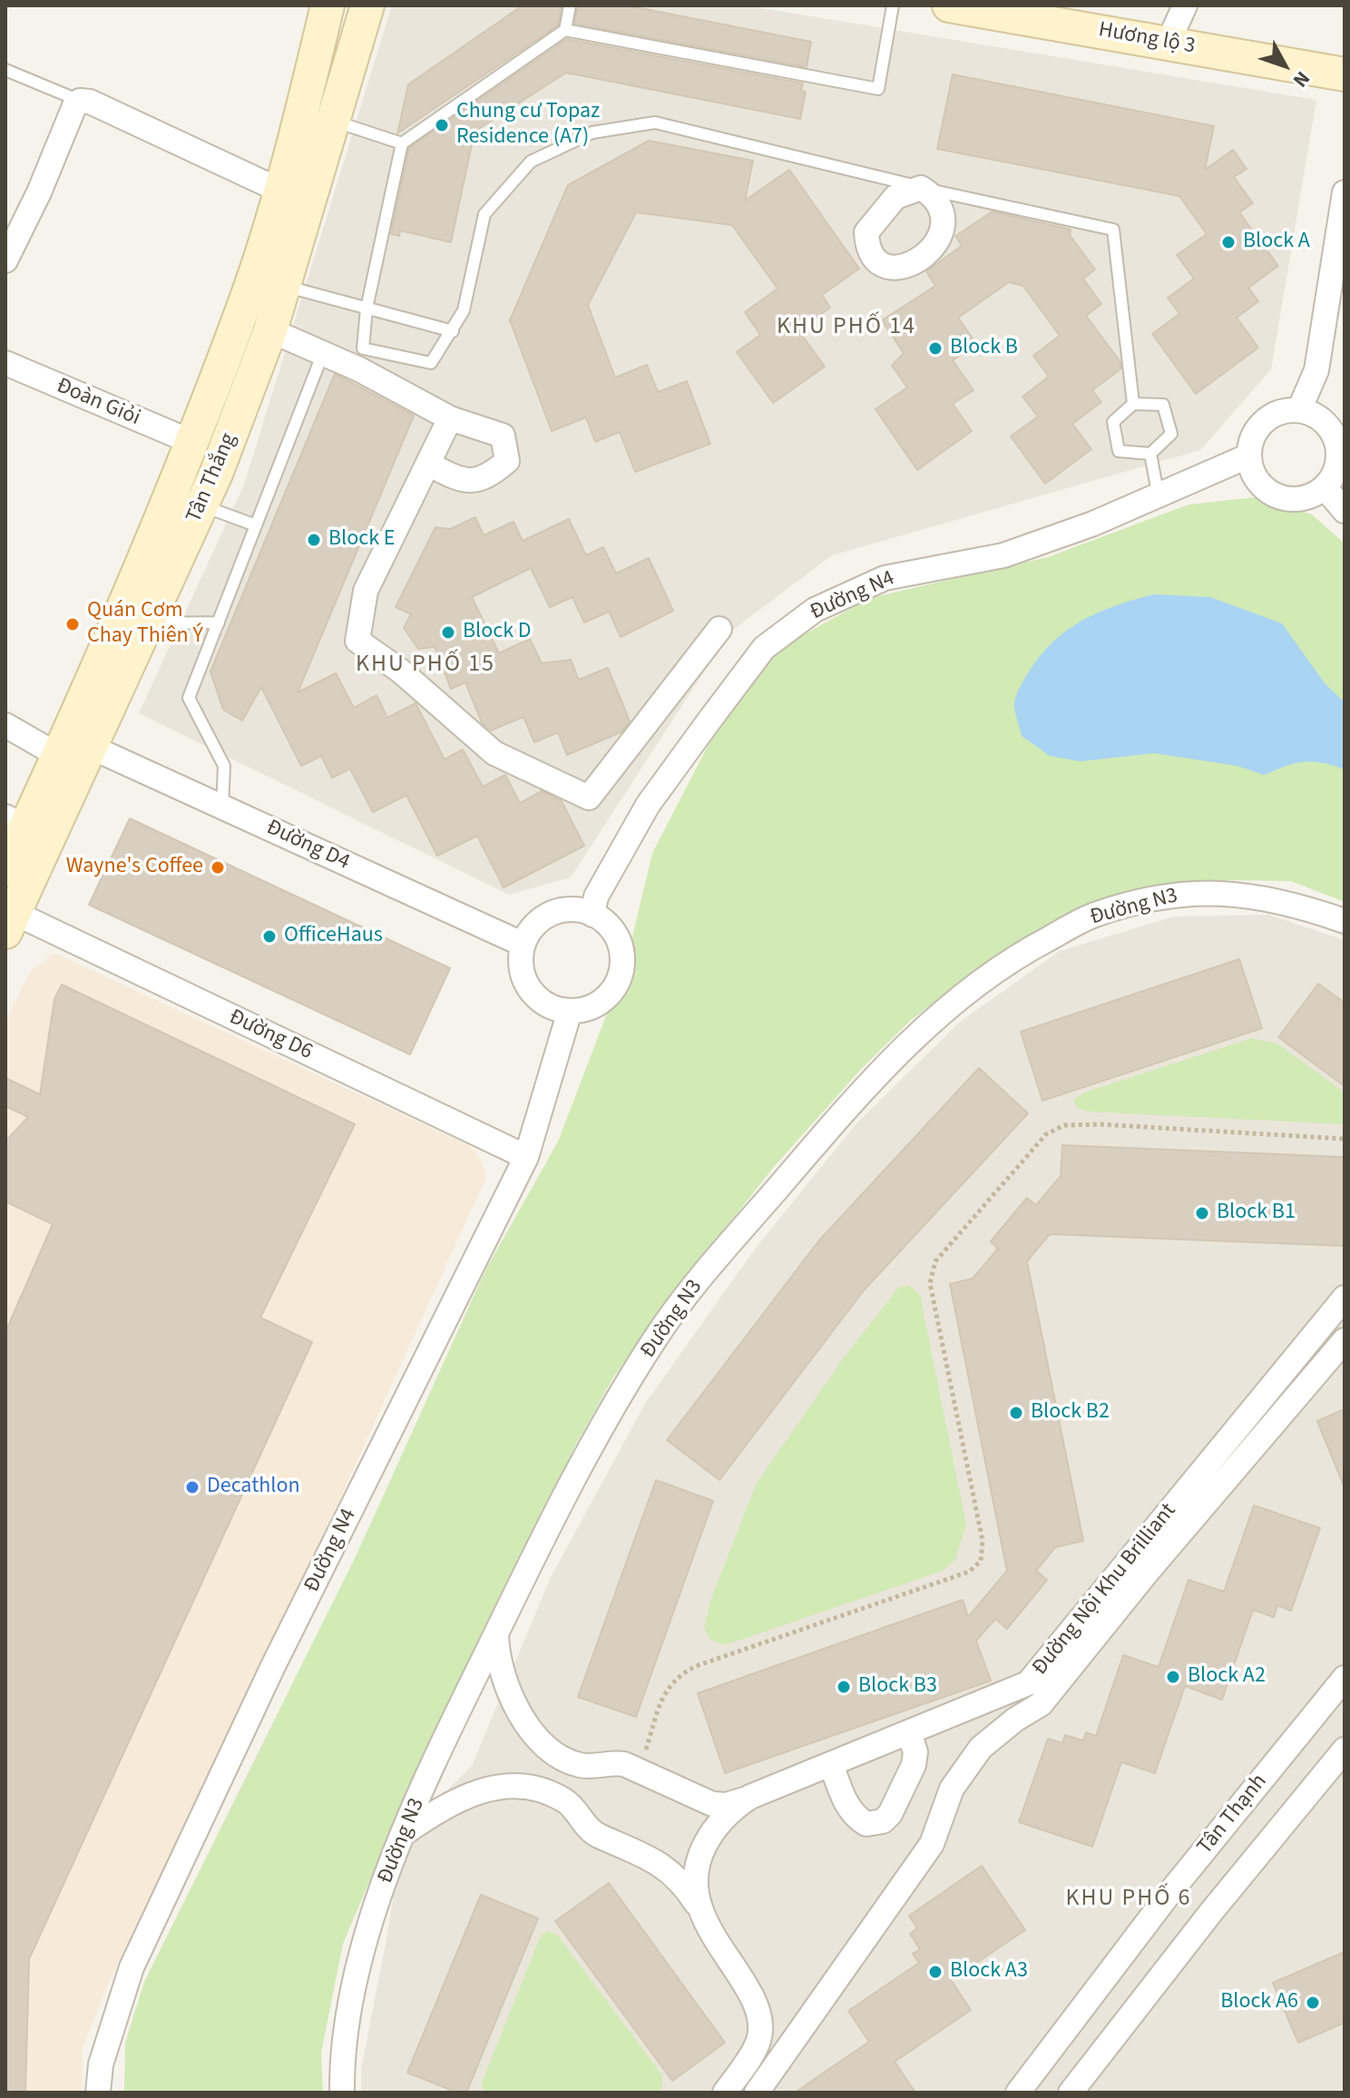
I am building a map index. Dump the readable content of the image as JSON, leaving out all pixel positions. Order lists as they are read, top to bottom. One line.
{"streets":{"street":["Hương lộ 3","Đoàn Giỏi","Tân Thắng","Đường N4","Đường D4","Đường N3","Đường D6","Đường Nội Khu Brilliant","Tân Thạnh"]},"crossings":[["Đoàn Giỏi","Tân Thắng"],["Tân Thắng","Đường D4"],["Tân Thắng","Đường D6"],["Đường N4","Đường D4"],["Đường N4","Đường D6"],["Đường N3","Đường Nội Khu Brilliant"]],"districts":["KHU PHỐ 14","KHU PHỐ 15","KHU PHỐ 6"],"places":["Chung cư Topaz Residence (A7)","Block A","Block B","Block E","Quán Cơm Chay Thiên Ý","Block D","Wayne's Coffee","OfficeHaus","Block B1","Block B2","Decathlon","Block A2","Block B3","Block A3","Block A6"],"north":"bottom right"}
